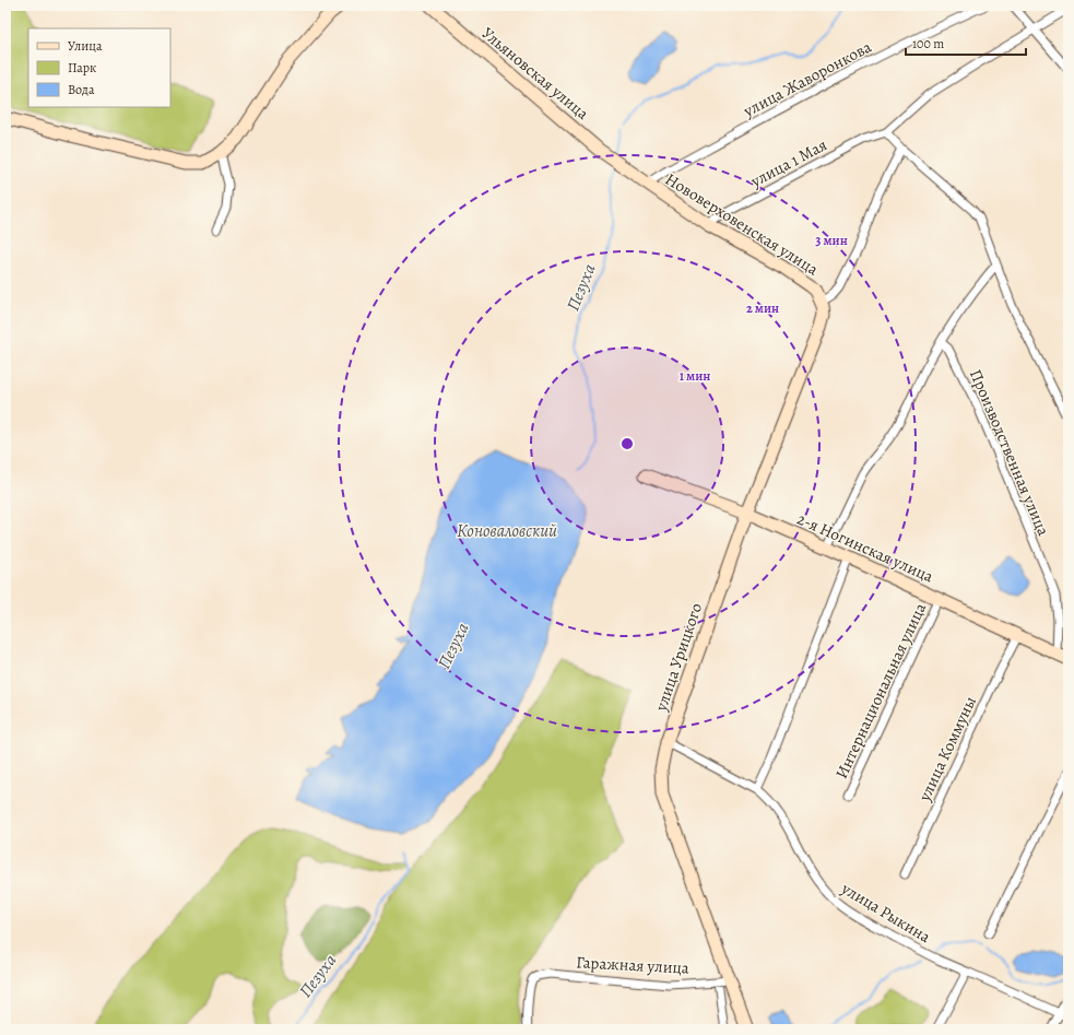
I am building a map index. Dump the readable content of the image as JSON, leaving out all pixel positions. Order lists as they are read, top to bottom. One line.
{"streets":{"main road":["Ульяновская улица","Нововерховенская улица","2-я Ногинская улица","улица Урицкого"],"street":["улица Жаворонкова","улица 1 Мая","Производственная улица","Интернациональная улица","улица Коммуны","улица Рыкина","Гаражная улица"]},"crossings":[["Ульяновская улица","Нововерховенская улица"],["улица Жаворонкова","Нововерховенская улица"],["улица 1 Мая","Нововерховенская улица"],["Нововерховенская улица","улица Урицкого"],["Производственная улица","2-я Ногинская улица"],["2-я Ногинская улица","улица Урицкого"],["2-я Ногинская улица","Интернациональная улица"],["2-я Ногинская улица","улица Коммуны"],["улица Урицкого","улица Рыкина"],["улица Урицкого","Гаражная улица"]],"water":["Пезуха","Коноваловский"],"legend":["Улица","Парк","Вода"],"scale_bar":"100 m","rings":["3 мин","2 мин","1 мин"]}
